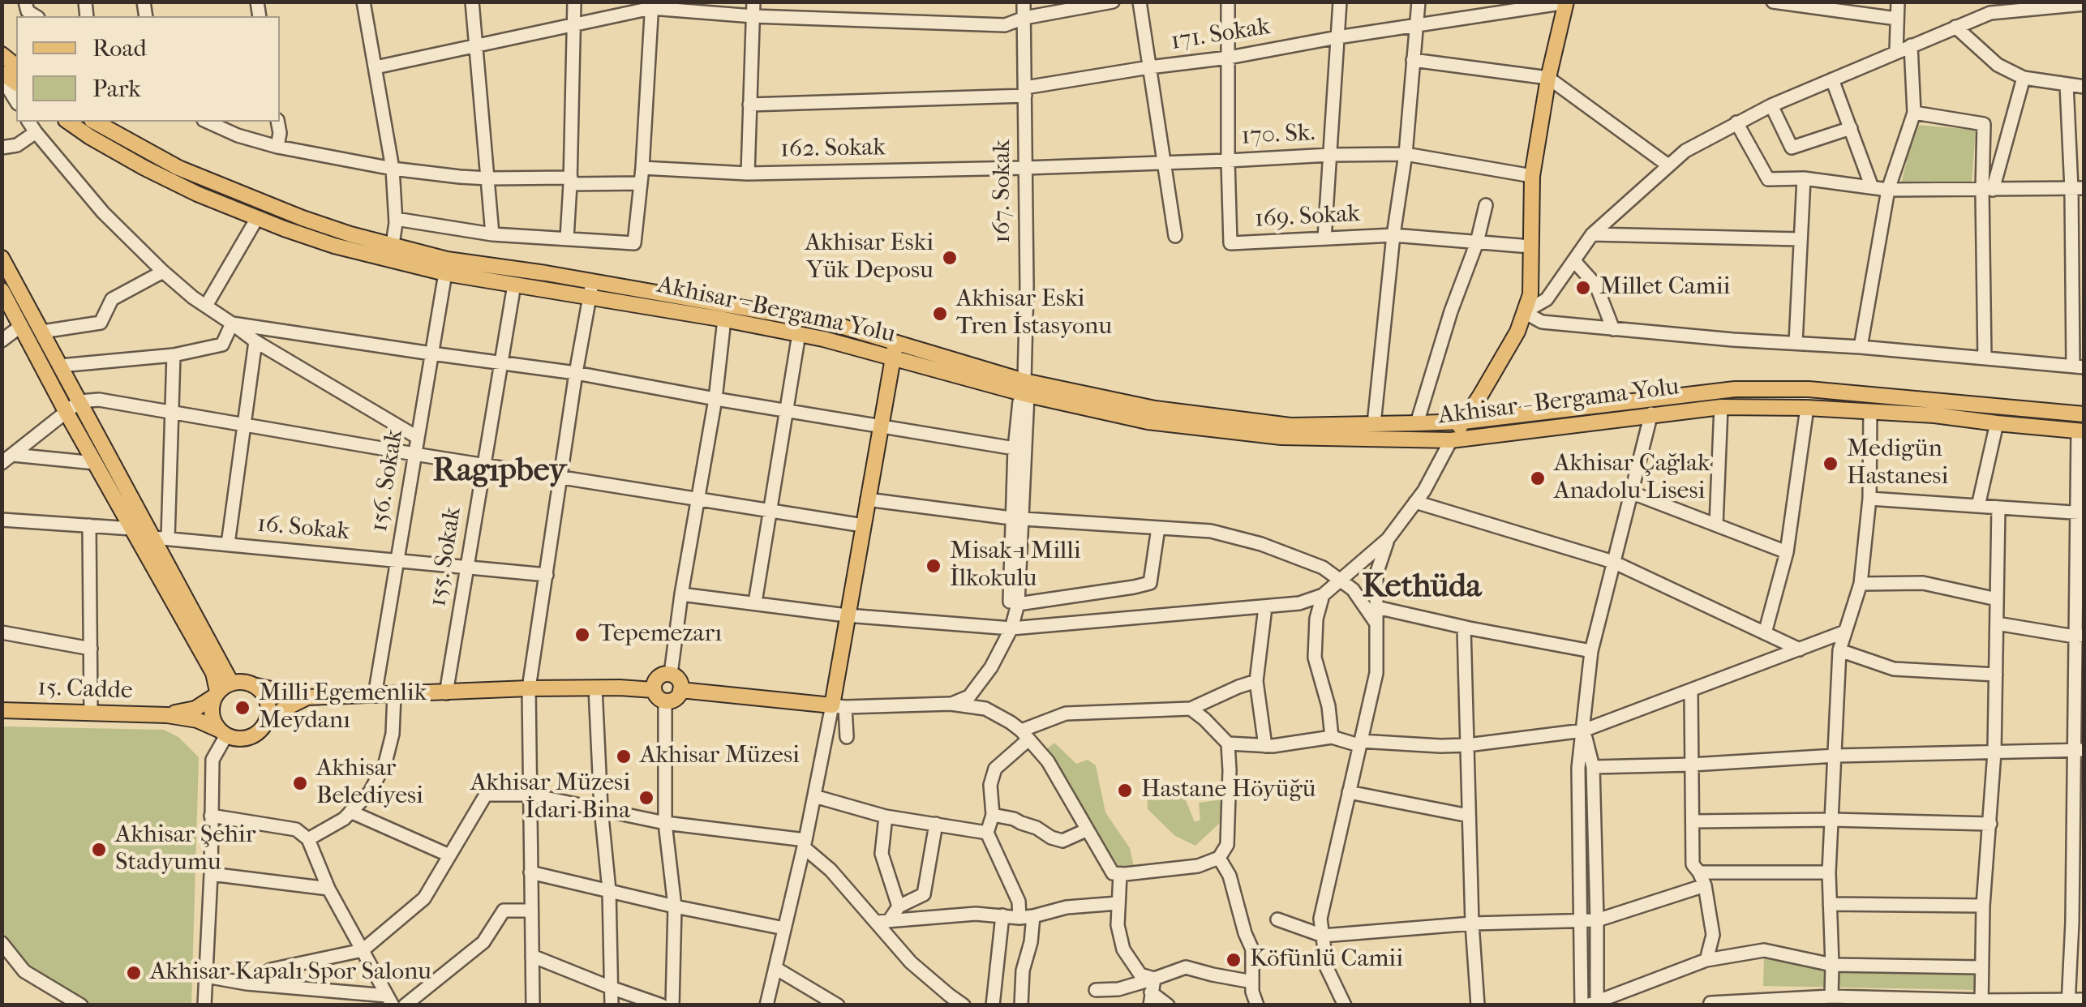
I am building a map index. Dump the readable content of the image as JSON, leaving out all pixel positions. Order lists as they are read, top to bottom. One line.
{"streets":{"main road":["Akhisar - Bergama Yolu","15. Cadde"],"street":["171. Sokak","170. Sk.","162. Sokak","167. Sokak","169. Sokak","156. Sokak","16. Sokak","155. Sokak"]},"crossings":[["171. Sokak","167. Sokak"],["171. Sokak","169. Sokak"],["170. Sk.","162. Sokak"],["170. Sk.","167. Sokak"],["170. Sk.","169. Sokak"],["162. Sokak","167. Sokak"],["167. Sokak","Akhisar - Bergama Yolu"],["Akhisar - Bergama Yolu","156. Sokak"],["Akhisar - Bergama Yolu","155. Sokak"],["156. Sokak","16. Sokak"],["16. Sokak","155. Sokak"]],"districts":["Ragıpbey","Kethüda"],"places":["Akhisar Eski Yük Deposu","Millet Camii","Akhisar Eski Tren İstasyonu","Medigün Hastanesi","Akhisar Çağlak Anadolu Lisesi","Misak-ı Milli İlkokulu","Tepemezarı","Milli Egemenlik Meydanı","Akhisar Müzesi","Akhisar Belediyesi","Hastane Höyüğü","Akhisar Müzesi İdari Bina","Akhisar Şehir Stadyumu","Köfünlü Camii","Akhisar Kapalı Spor Salonu"],"legend":["Road","Park"]}
